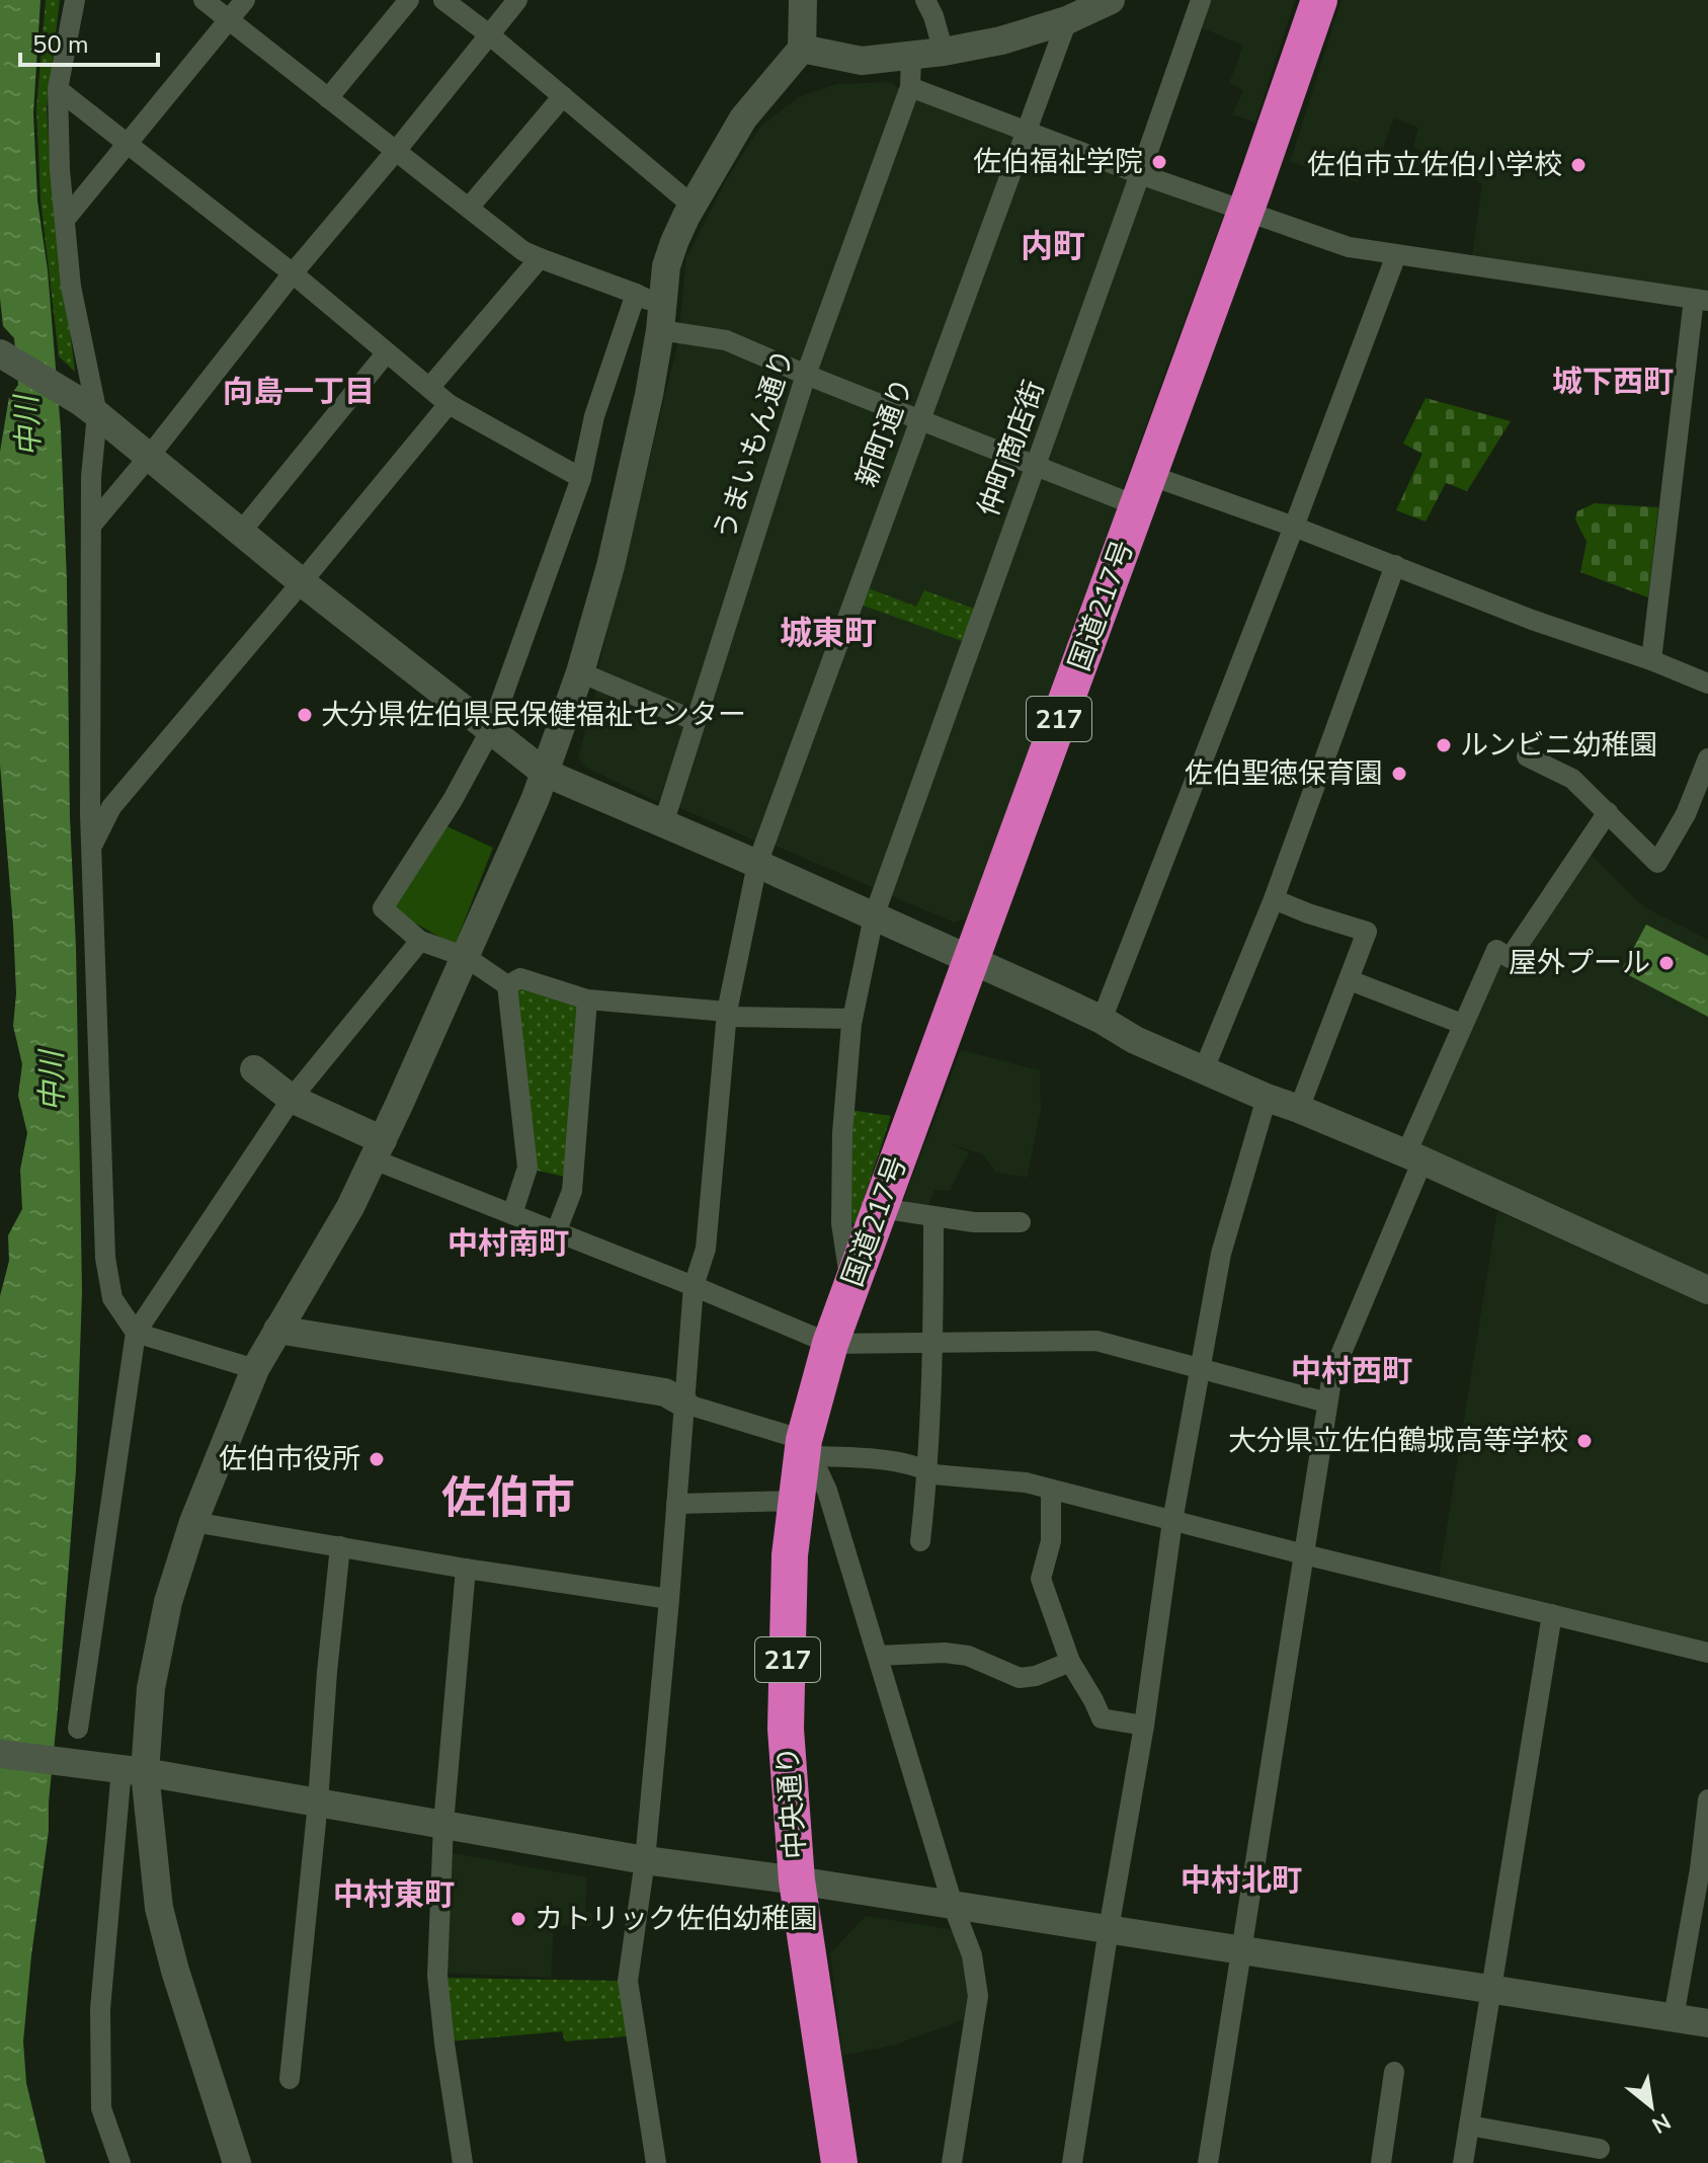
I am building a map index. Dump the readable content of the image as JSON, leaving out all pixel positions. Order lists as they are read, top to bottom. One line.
{"streets":{"highway":["国道217号","217","中央通り"],"street":["新町通り","うまいもん通り","仲町商店街"]},"crossings":[["仲町商店街","国道217号"],["国道217号","中央通り"]],"districts":["内町","城下西町","向島一丁目","城東町","中村南町","中村西町","佐伯市","中村北町","中村東町"],"water":["中川"],"places":["佐伯福祉学院","佐伯市立佐伯小学校","大分県佐伯県民保健福祉センター","ルンビニ幼稚園","佐伯聖徳保育園","屋外プール","大分県立佐伯鶴城高等学校","佐伯市役所","カトリック佐伯幼稚園"],"scale_bar":"50 m","north":"bottom right"}
